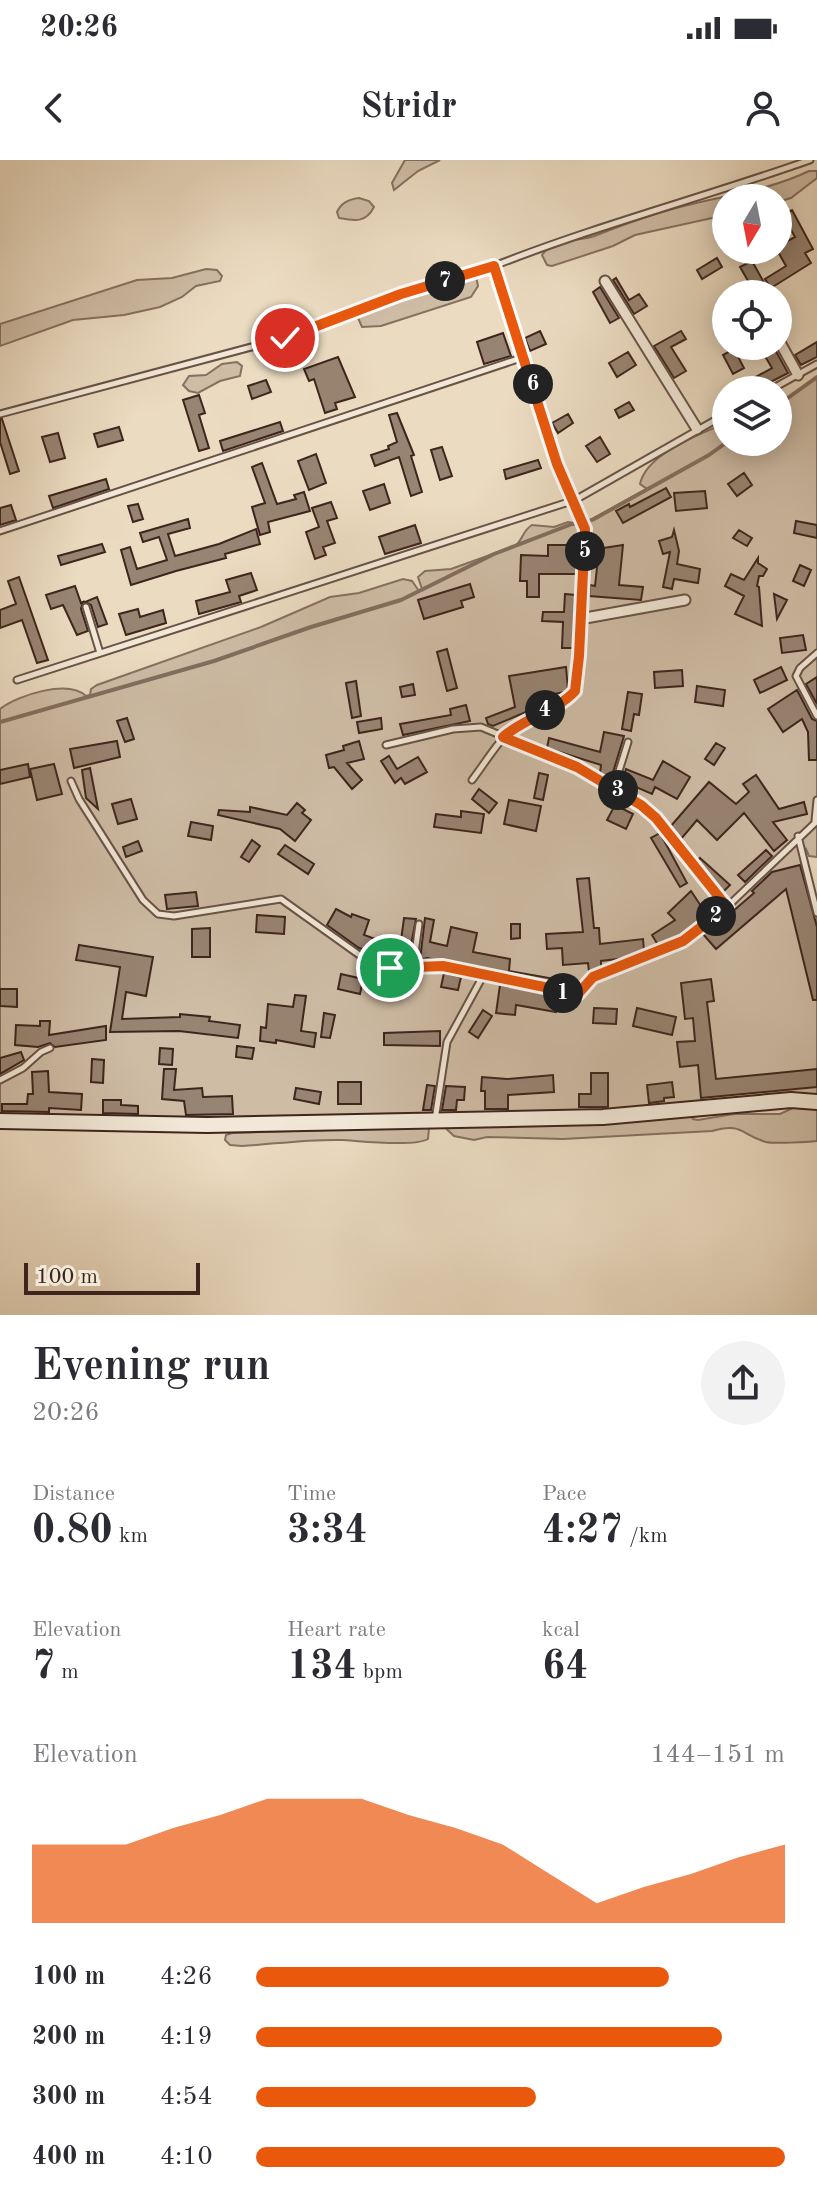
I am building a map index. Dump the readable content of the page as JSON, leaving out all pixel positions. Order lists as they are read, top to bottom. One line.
{"scale_bar":"100 m","north":"bottom","page":{"status":"20:26","header":"Stridr","pins":["7","6","5","4","3","2","1"],"scale":"100 m","heading":["Evening run","20:26"],"stats":[["Distance","0.80 km"],["Time","3:34"],["Pace","4:27 /km"],["Elevation","7 m"],["Heart rate","134 bpm"],["kcal","64"]],"chart":["Elevation","144–151 m"],"list":[{"name":"100 m","note":"4:26"},{"name":"200 m","note":"4:19"},{"name":"300 m","note":"4:54"},{"name":"400 m","note":"4:10"}]}}
